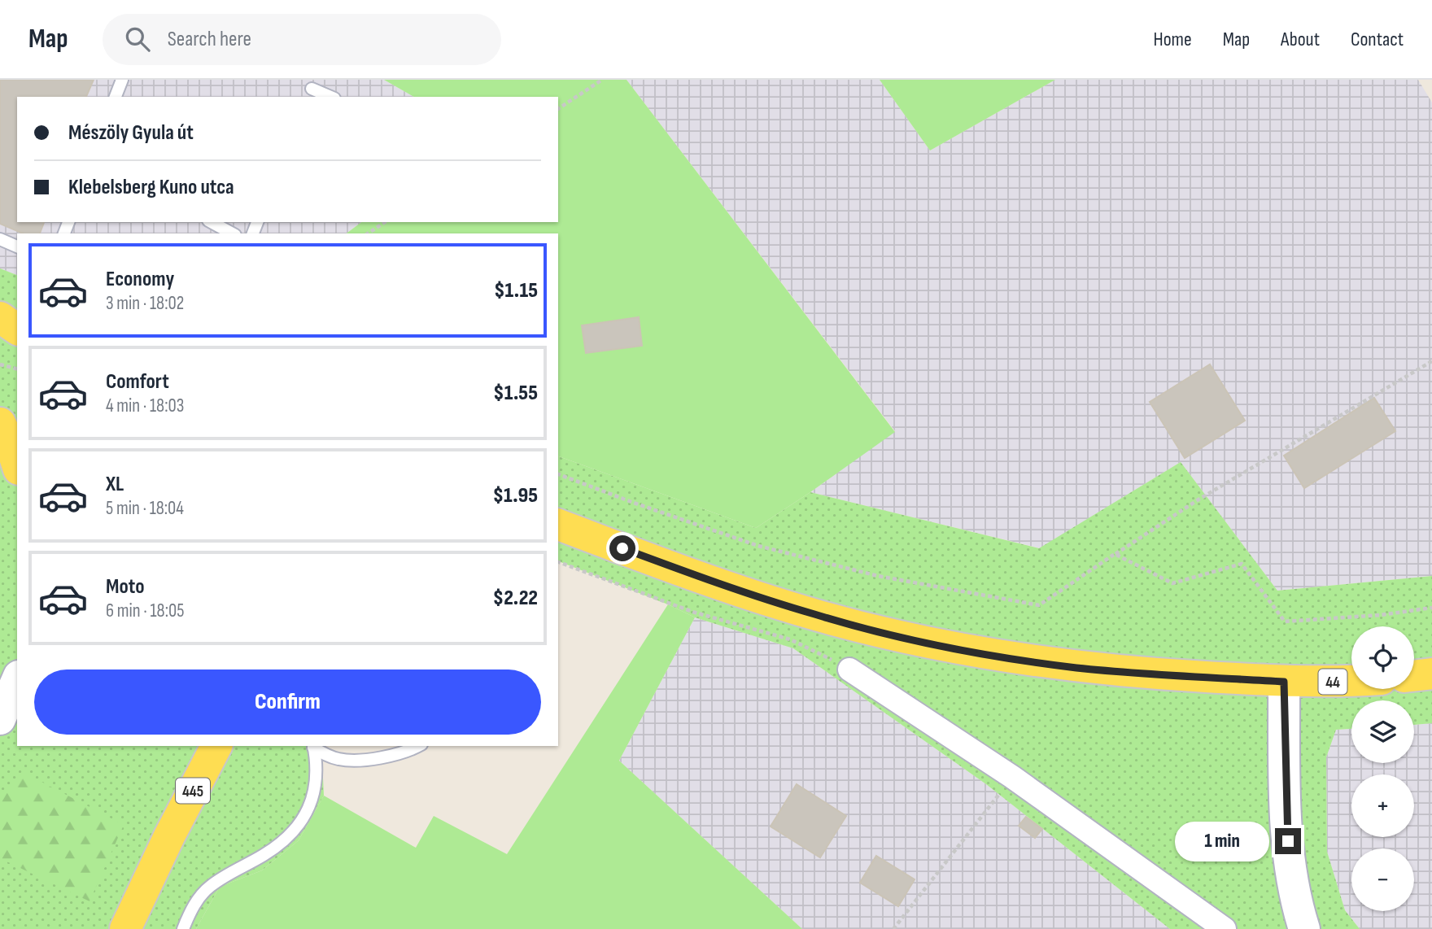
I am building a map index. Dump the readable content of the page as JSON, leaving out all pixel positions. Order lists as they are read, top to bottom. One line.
{"streets":{"main road":["44","445"]},"page":{"header":"Map","search":"Search here","nav":["Home","Map","About","Contact"],"banner":["Mészöly Gyula út","Klebelsberg Kuno utca"],"list":[{"name":"Economy","note":"3 min · 18:02","value":"$1.15"},{"name":"Comfort","note":"4 min · 18:03","value":"$1.55"},{"name":"XL","note":"5 min · 18:04","value":"$1.95"},{"name":"Moto","note":"6 min · 18:05","value":"$2.22"}],"map_buttons":["+","−"],"buttons":"Confirm","bubble":"1 min"}}
